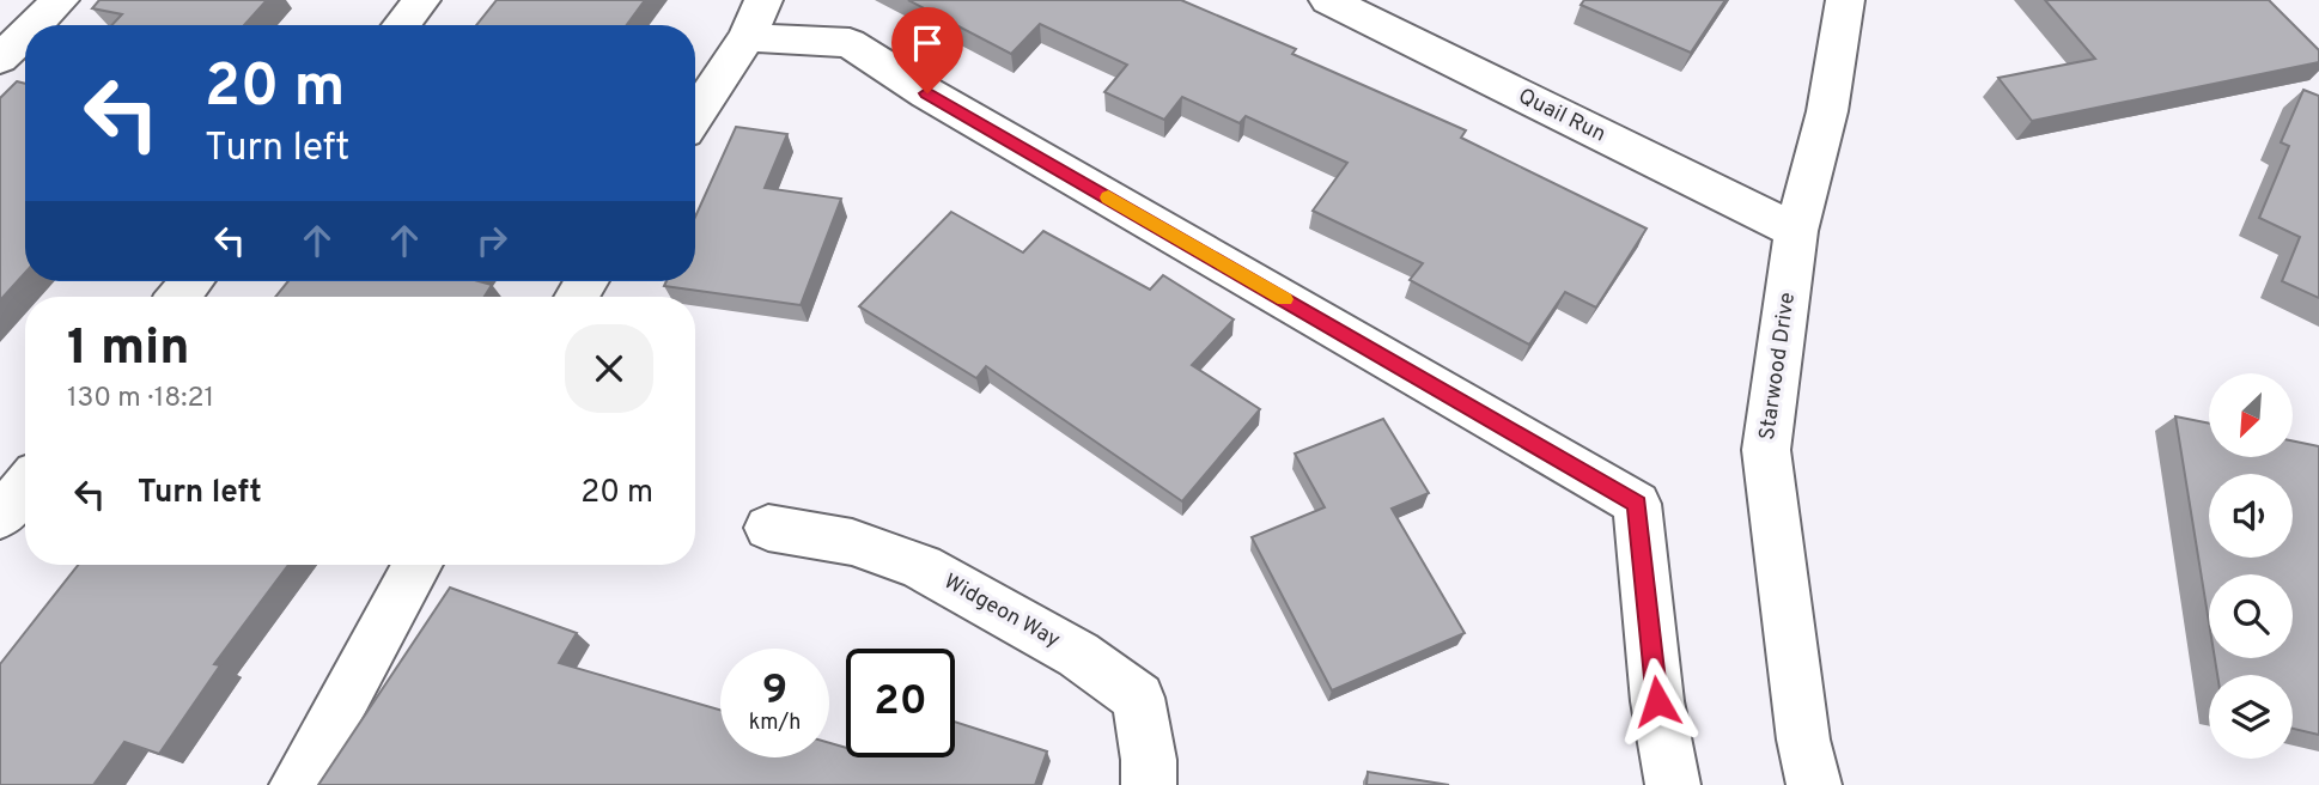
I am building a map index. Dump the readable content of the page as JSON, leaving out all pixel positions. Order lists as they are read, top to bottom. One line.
{"streets":{"street":["Quail Run","Starwood Drive","Widgeon Way"]},"crossings":[["Quail Run","Starwood Drive"]],"north":"bottom left","page":{"turn":["20 m","Turn left"],"heading":["1 min","130 m · 18:21"],"list":[{"name":"Turn left","value":"20 m"}],"speed":"9 km/h","limit":"20"}}
